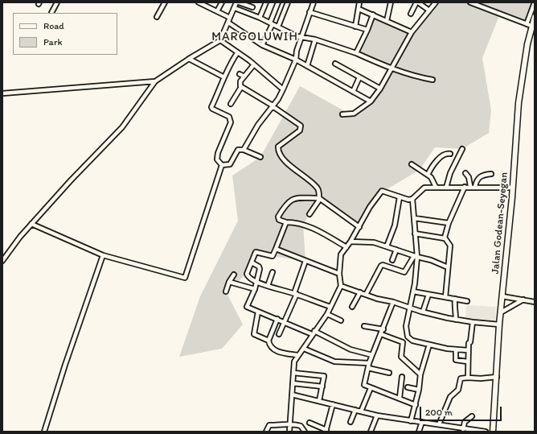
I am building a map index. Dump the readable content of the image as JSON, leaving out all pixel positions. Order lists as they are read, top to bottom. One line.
{"streets":{"main road":["Jalan Godean-Seyegan"]},"districts":["MARGOLUWIH"],"legend":["Road","Park"],"scale_bar":"200 m"}
